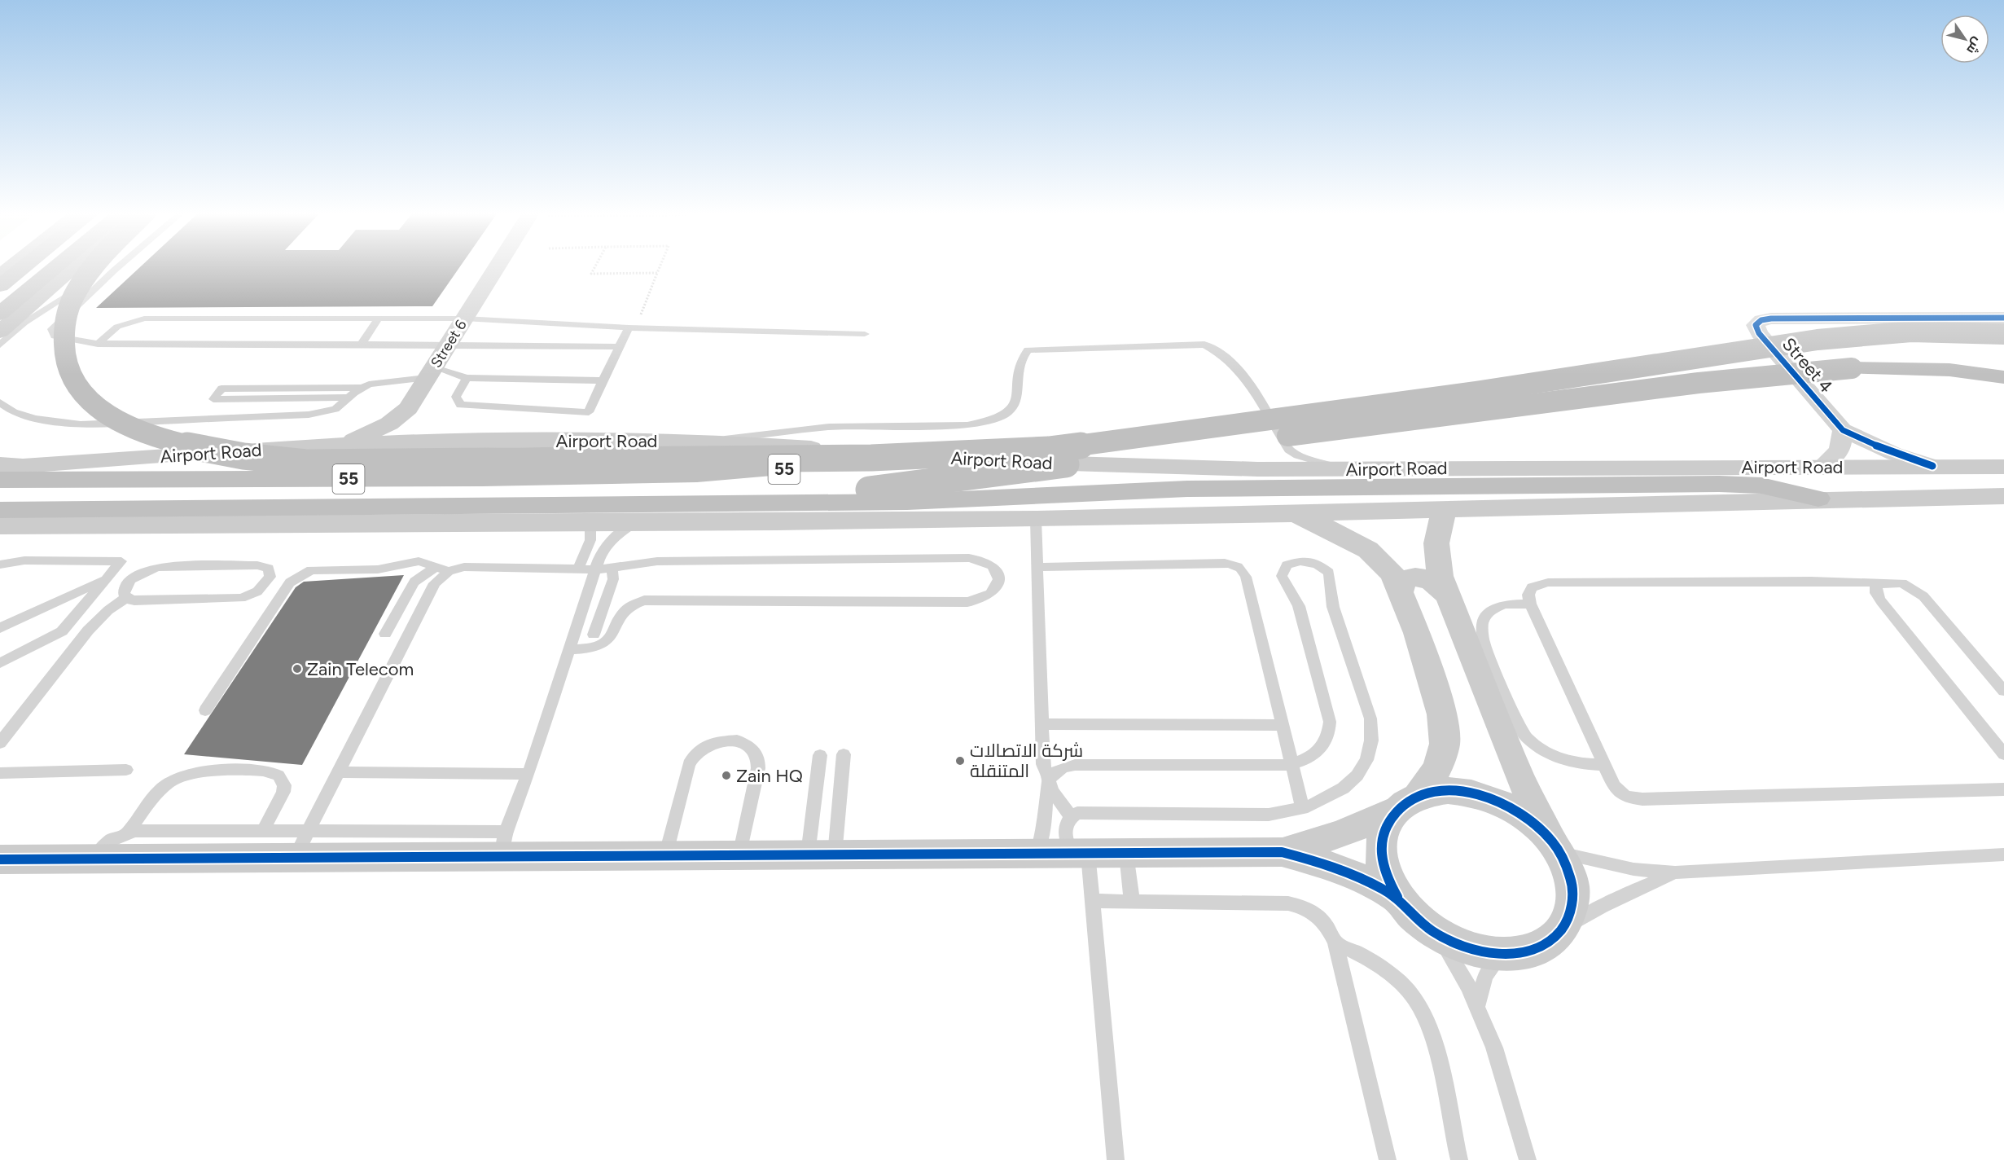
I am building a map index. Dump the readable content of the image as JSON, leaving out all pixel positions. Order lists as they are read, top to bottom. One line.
{"streets":{"highway":["Airport Road","55"],"main road":["Street 6"],"street":["Street 4"]},"crossings":[["Street 6","Airport Road"],["Street 4","Airport Road"]],"places":["Zain Telecom","شركة الاتصالات المتنقلة","Zain HQ"],"north":"bottom right"}
